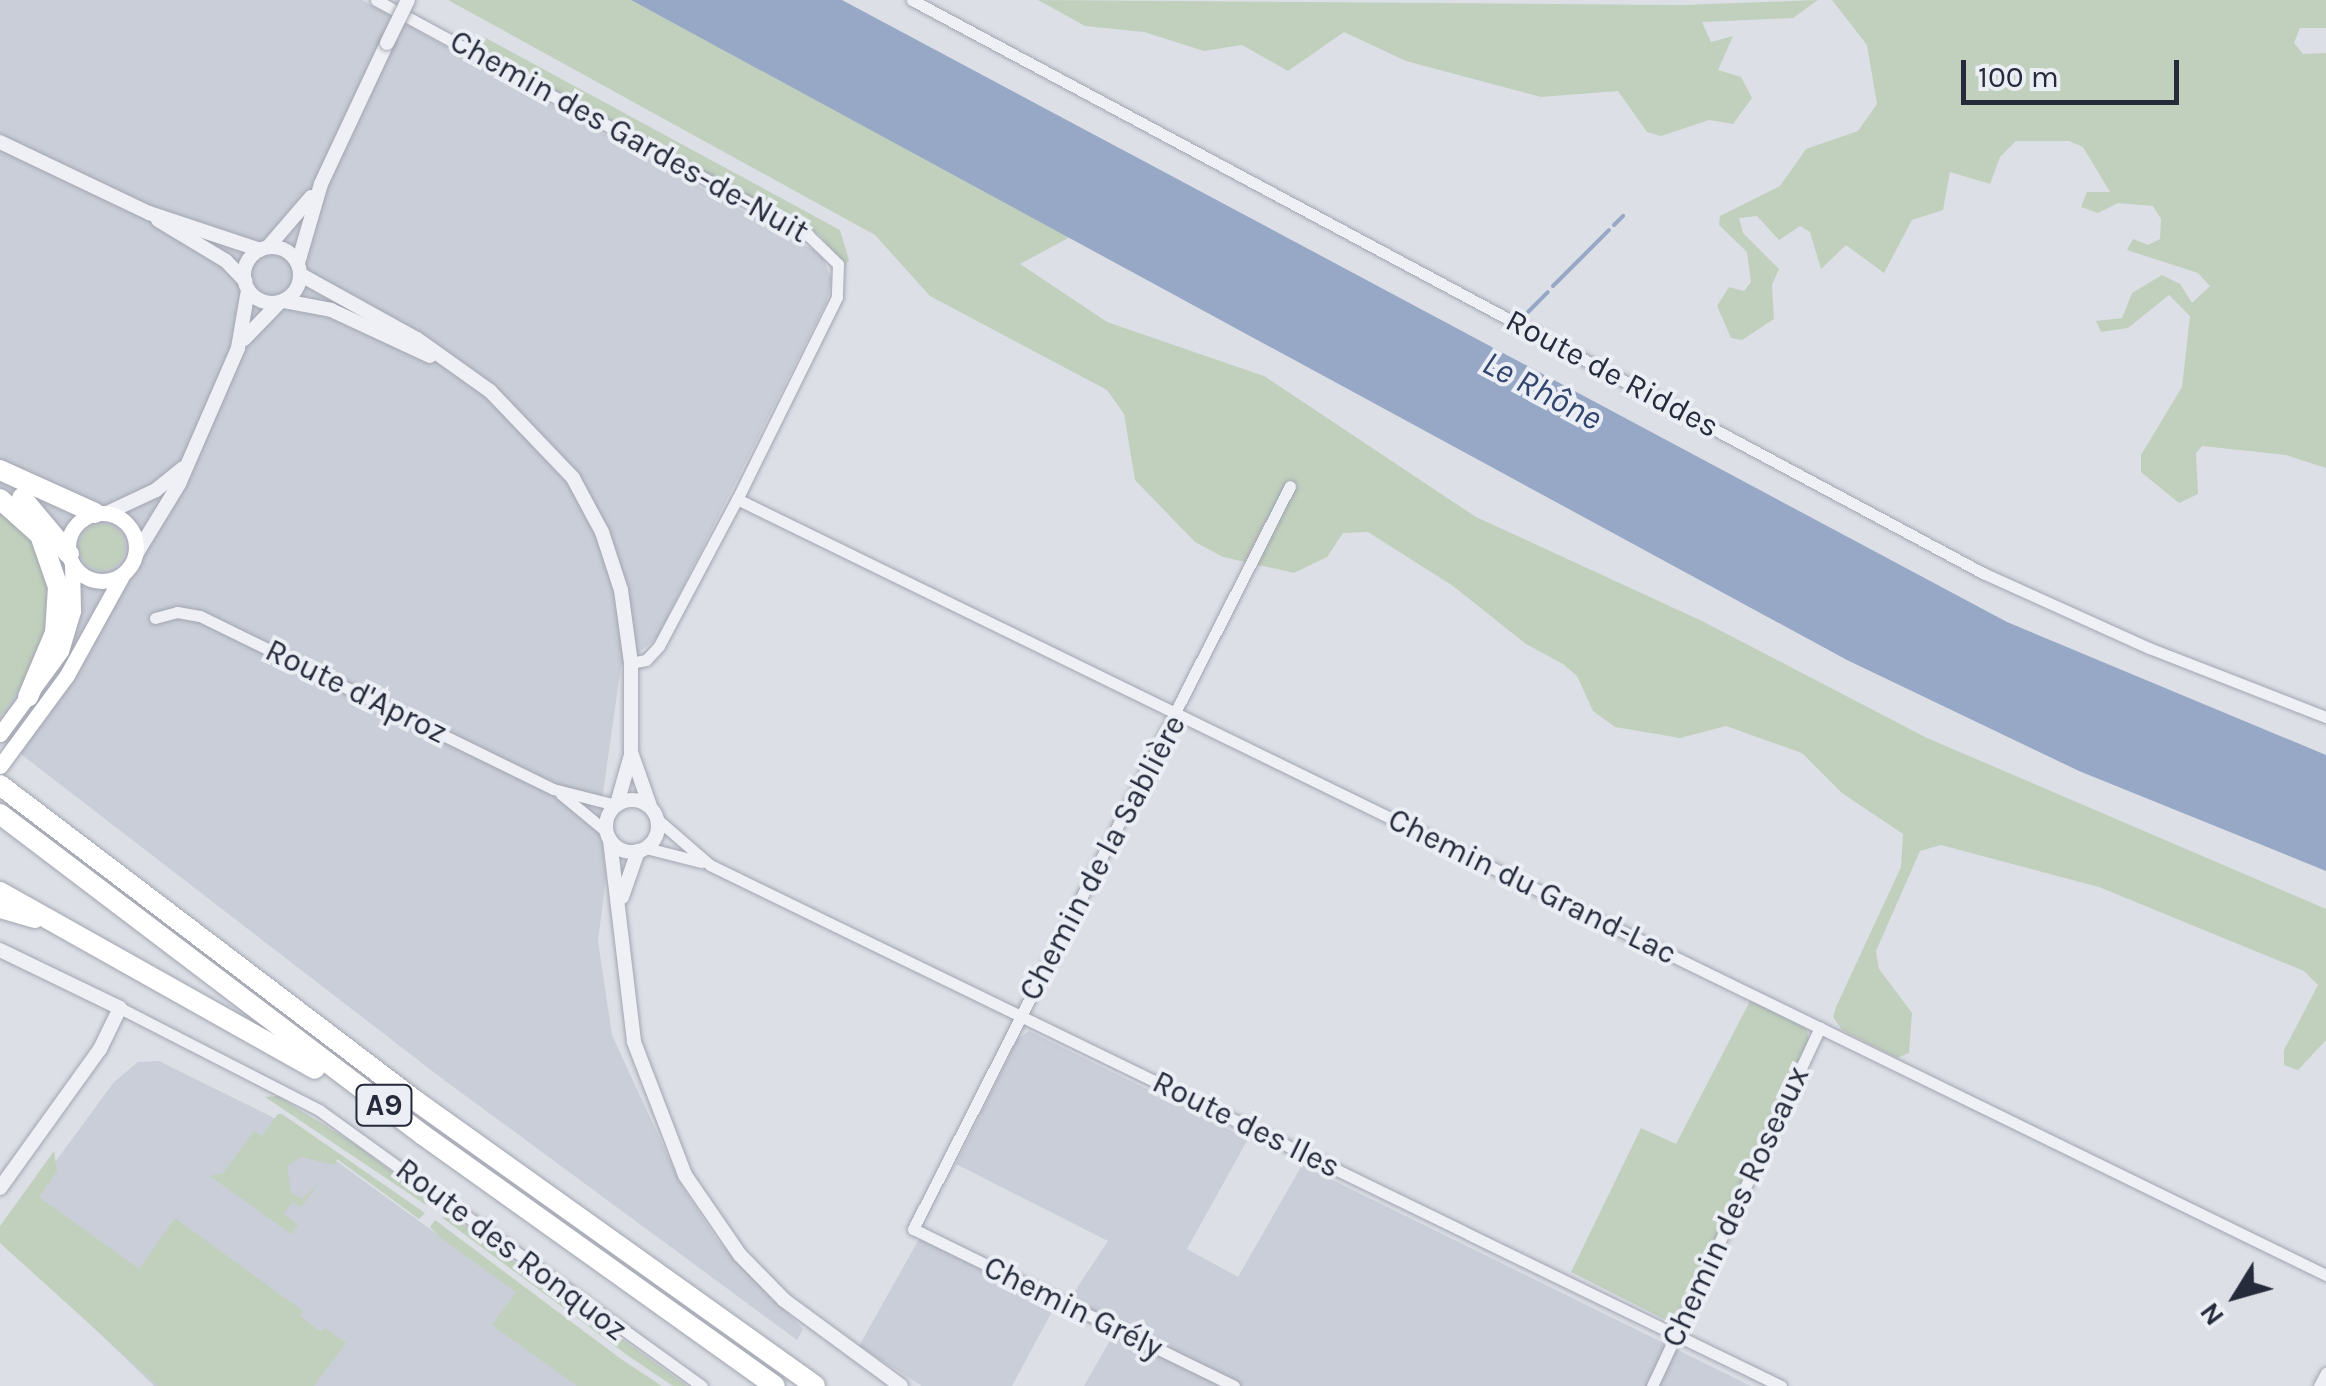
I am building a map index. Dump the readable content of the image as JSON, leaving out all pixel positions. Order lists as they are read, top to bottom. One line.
{"streets":{"highway":["A9"],"street":["Chemin des Gardes-de-Nuit","Route de Riddes","Route d'Aproz","Chemin de la Sablière","Chemin du Grand-Lac","Route des Iles","Chemin des Roseaux","Route des Ronquoz","Chemin Grély"]},"crossings":[["Chemin des Gardes-de-Nuit","Chemin du Grand-Lac"],["Route d'Aproz","Route des Iles"],["Chemin de la Sablière","Chemin du Grand-Lac"],["Chemin de la Sablière","Route des Iles"],["Chemin de la Sablière","Chemin Grély"],["Chemin du Grand-Lac","Chemin des Roseaux"],["Route des Iles","Chemin des Roseaux"]],"water":["Le Rhône"],"scale_bar":"100 m","north":"bottom left"}
